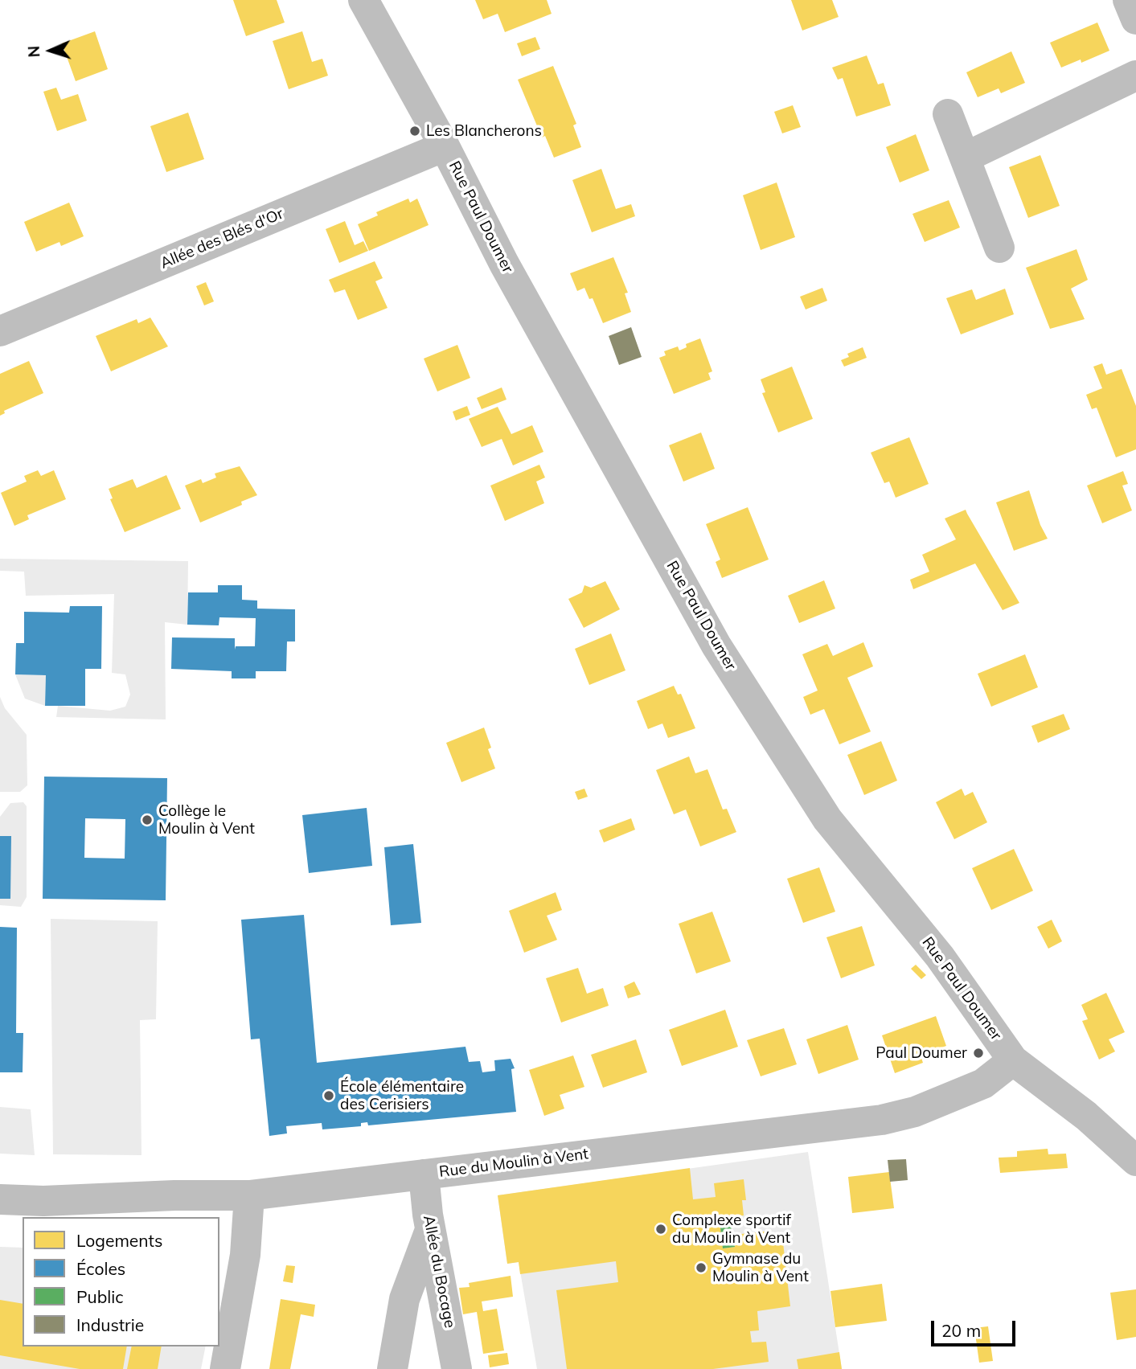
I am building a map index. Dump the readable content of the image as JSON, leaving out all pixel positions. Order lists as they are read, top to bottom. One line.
{"streets":{"street":["Rue Paul Doumer","Allée des Blés d'Or","Rue du Moulin à Vent","Allée du Bocage"]},"crossings":[["Rue Paul Doumer","Allée des Blés d'Or"],["Rue Paul Doumer","Rue du Moulin à Vent"],["Rue du Moulin à Vent","Allée du Bocage"]],"places":["Les Blancherons","Collège le Moulin à Vent","Paul Doumer","École élémentaire des Cerisiers","Complexe sportif du Moulin à Vent","Gymnase du Moulin à Vent"],"legend":["Logements","Écoles","Public","Industrie"],"scale_bar":"20 m","north":"left"}
